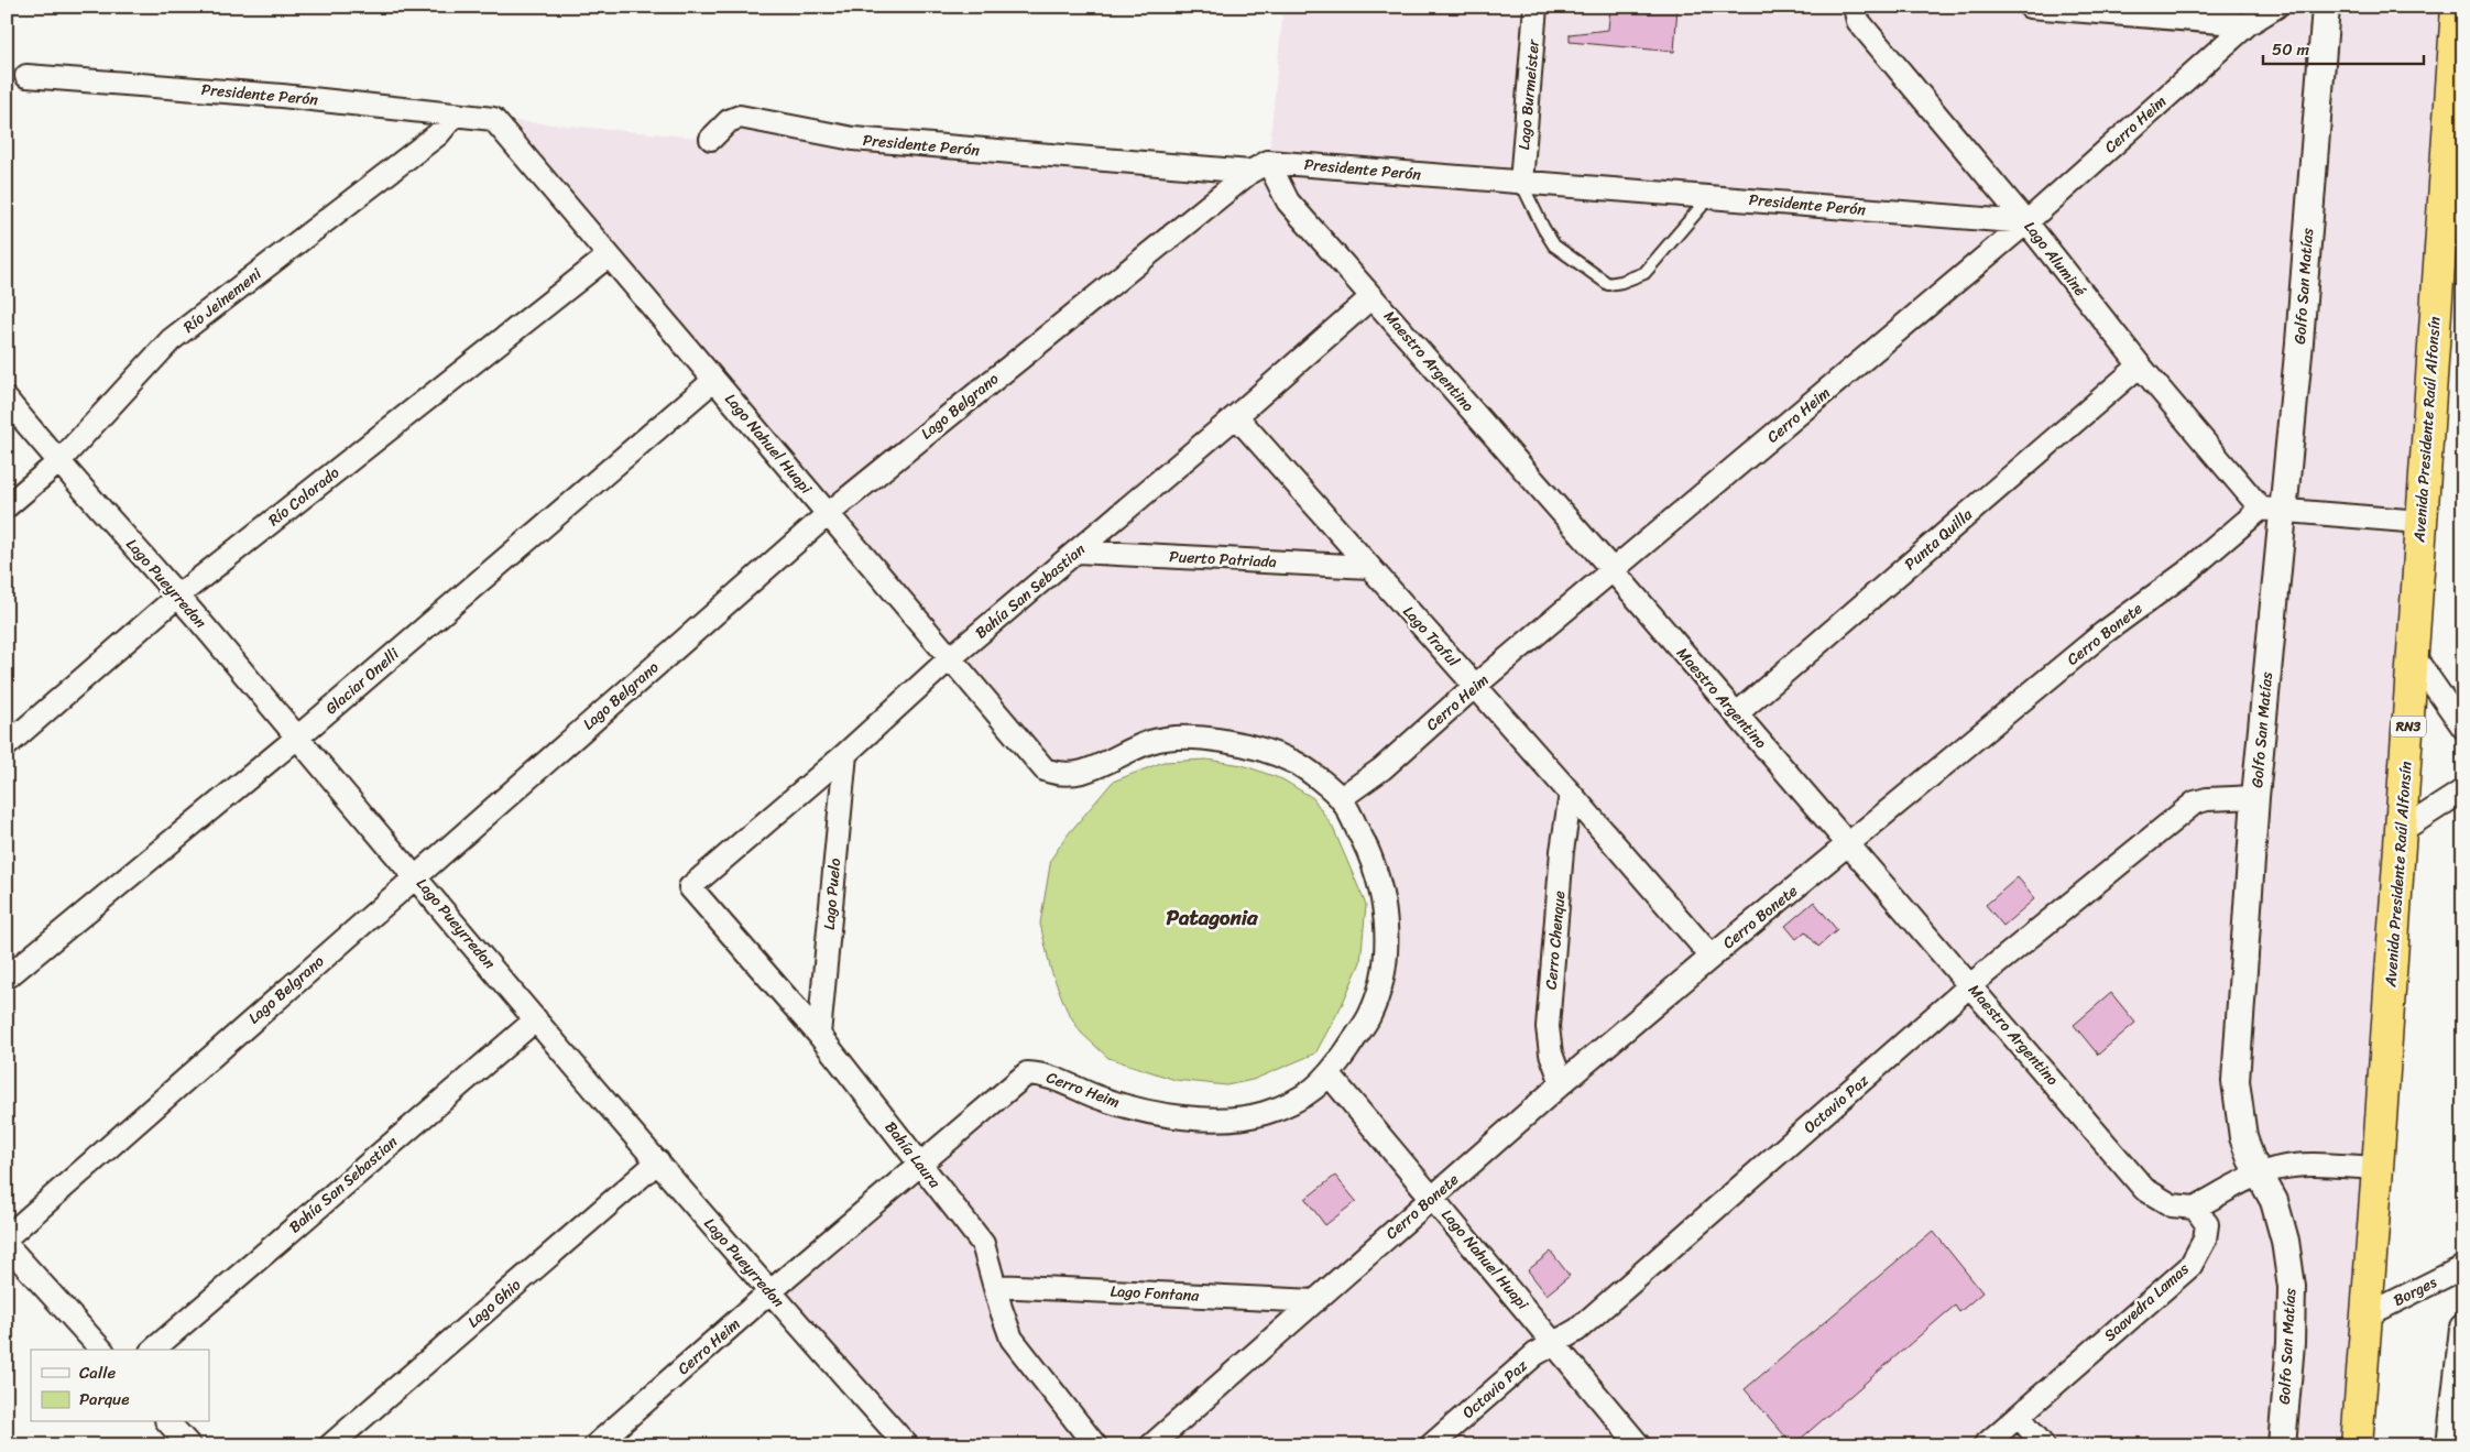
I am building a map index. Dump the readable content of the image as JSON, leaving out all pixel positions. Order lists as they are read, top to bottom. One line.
{"streets":{"highway":["Avenida Presidente Raúl Alfonsín","RN3"],"street":["Presidente Perón","Lago Burmeister","Cerro Heim","Lago Aluminé","Golfo San Matías","Río Jeinemeni","Maestro Argentino","Lago Belgrano","Lago Nahuel Huapi","Río Colorado","Punta Quilla","Puerto Patriada","Lago Pueyrredon","Bahía San Sebastian","Cerro Bonete","Lago Traful","Glaciar Onelli","Lago Puelo","Cerro Chenque","Octavio Paz","Bahía Laura","Borges","Lago Fontana","Saavedra Lamas","Lago Ghio"]},"crossings":[["Presidente Perón","Lago Burmeister"],["Presidente Perón","Cerro Heim"],["Presidente Perón","Lago Aluminé"],["Presidente Perón","Río Jeinemeni"],["Presidente Perón","Maestro Argentino"],["Presidente Perón","Lago Belgrano"],["Presidente Perón","Lago Nahuel Huapi"],["Cerro Heim","Lago Aluminé"],["Cerro Heim","Maestro Argentino"],["Cerro Heim","Lago Nahuel Huapi"],["Cerro Heim","Lago Pueyrredon"],["Cerro Heim","Lago Traful"],["Cerro Heim","Bahía Laura"],["Lago Aluminé","Golfo San Matías"],["Lago Aluminé","Punta Quilla"],["Lago Aluminé","Cerro Bonete"],["Golfo San Matías","Cerro Bonete"],["Golfo San Matías","Octavio Paz"],["Río Jeinemeni","Lago Pueyrredon"],["Maestro Argentino","Lago Belgrano"],["Maestro Argentino","Punta Quilla"],["Maestro Argentino","Bahía San Sebastian"],["Maestro Argentino","Cerro Bonete"],["Maestro Argentino","Octavio Paz"],["Maestro Argentino","Saavedra Lamas"],["Lago Belgrano","Lago Nahuel Huapi"],["Lago Belgrano","Lago Pueyrredon"],["Avenida Presidente Raúl Alfonsín","Borges"],["Lago Nahuel Huapi","Río Colorado"],["Lago Nahuel Huapi","Bahía San Sebastian"],["Lago Nahuel Huapi","Cerro Bonete"],["Lago Nahuel Huapi","Glaciar Onelli"],["Lago Nahuel Huapi","Octavio Paz"],["Río Colorado","Lago Pueyrredon"],["Puerto Patriada","Bahía San Sebastian"],["Puerto Patriada","Lago Traful"],["Lago Pueyrredon","Bahía San Sebastian"],["Lago Pueyrredon","Glaciar Onelli"],["Lago Pueyrredon","Lago Ghio"],["Bahía San Sebastian","Lago Traful"],["Bahía San Sebastian","Lago Puelo"],["Bahía San Sebastian","Bahía Laura"],["Cerro Bonete","Lago Traful"],["Cerro Bonete","Cerro Chenque"],["Cerro Bonete","Lago Fontana"],["Lago Traful","Cerro Chenque"],["Lago Puelo","Bahía Laura"],["Bahía Laura","Lago Fontana"]],"districts":["Patagonia"],"legend":["Calle","Parque"],"scale_bar":"50 m"}
